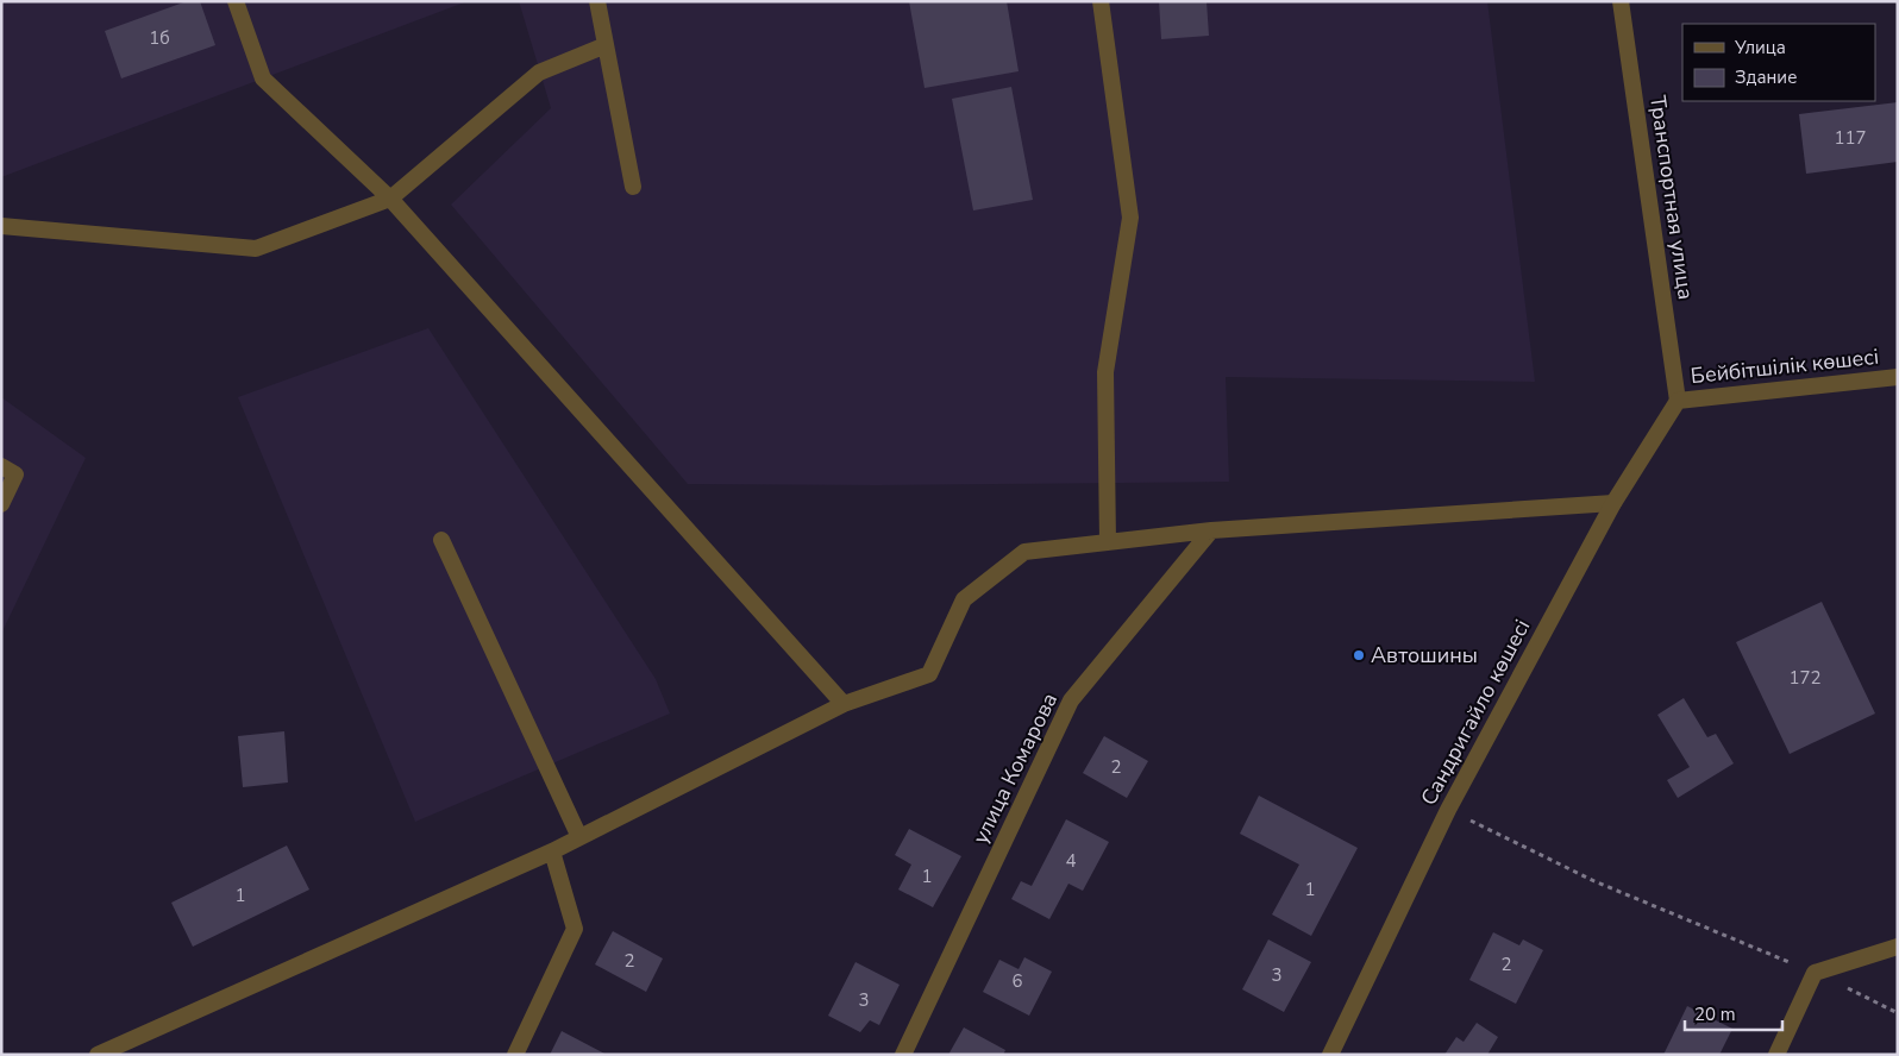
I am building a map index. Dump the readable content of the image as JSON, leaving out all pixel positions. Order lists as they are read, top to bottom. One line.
{"streets":{"street":["Транспортная улица","Бейбітшілік көшесі","Сандригайло көшесі","улица Комарова"]},"crossings":[["Транспортная улица","Бейбітшілік көшесі"],["Транспортная улица","Сандригайло көшесі"],["Бейбітшілік көшесі","Сандригайло көшесі"]],"places":["Автошины"],"house_numbers":["1б","117","172","2","4","1","1","1","2","2","3","6","3"],"legend":["Улица","Здание"],"scale_bar":"20 m"}
